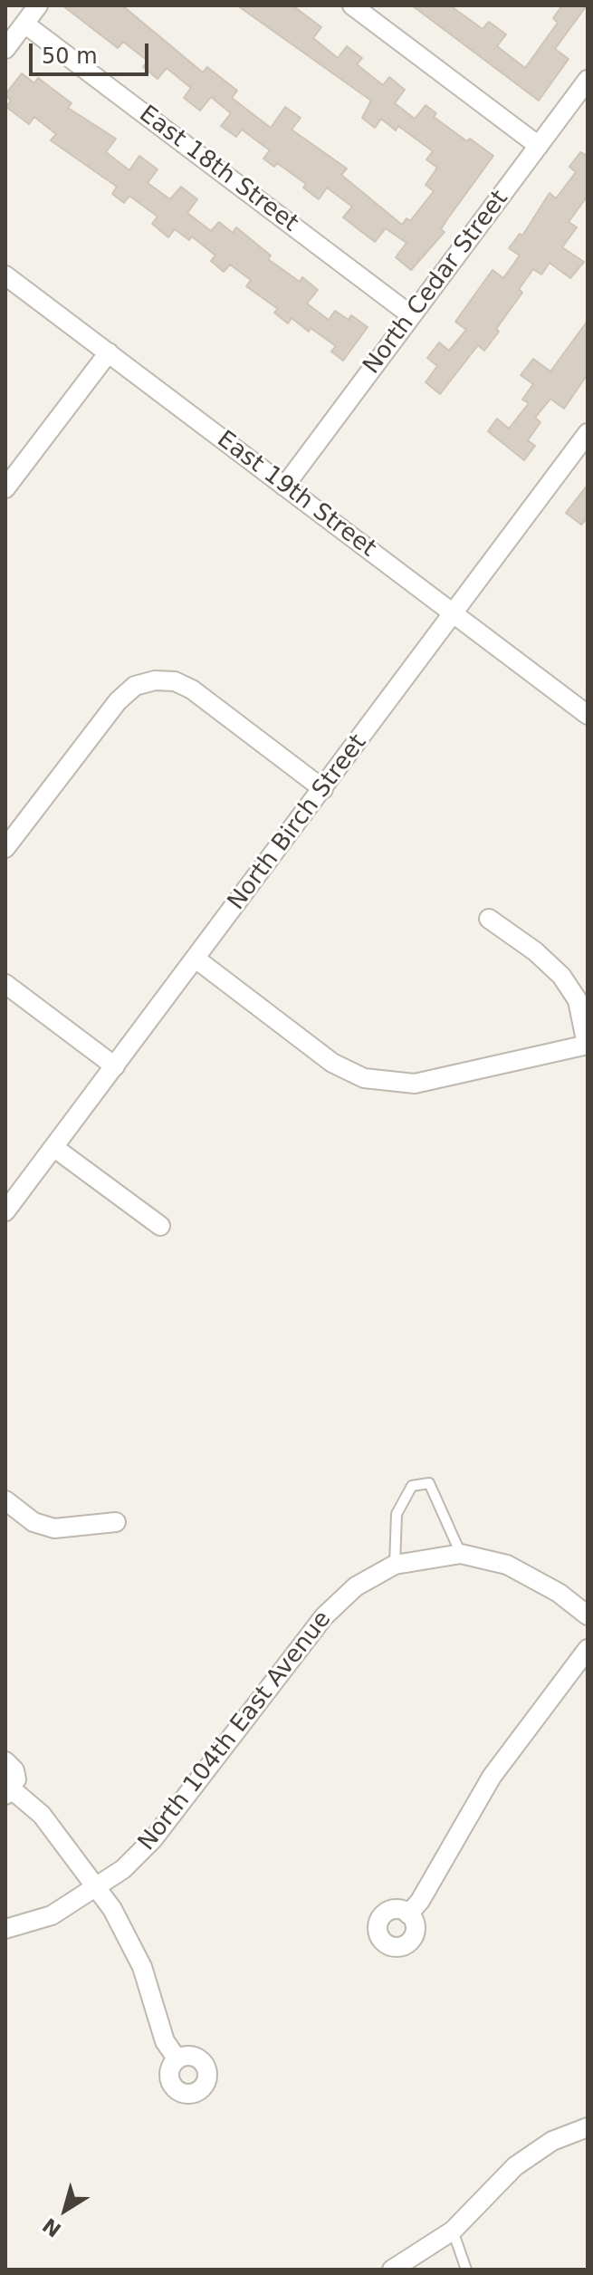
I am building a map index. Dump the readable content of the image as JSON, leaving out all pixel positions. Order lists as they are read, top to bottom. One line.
{"streets":{"street":["East 18th Street","North Cedar Street","East 19th Street","North Birch Street","North 104th East Avenue"]},"crossings":[["East 18th Street","North Cedar Street"],["North Cedar Street","East 19th Street"],["East 19th Street","North Birch Street"]],"scale_bar":"50 m","north":"bottom left"}
